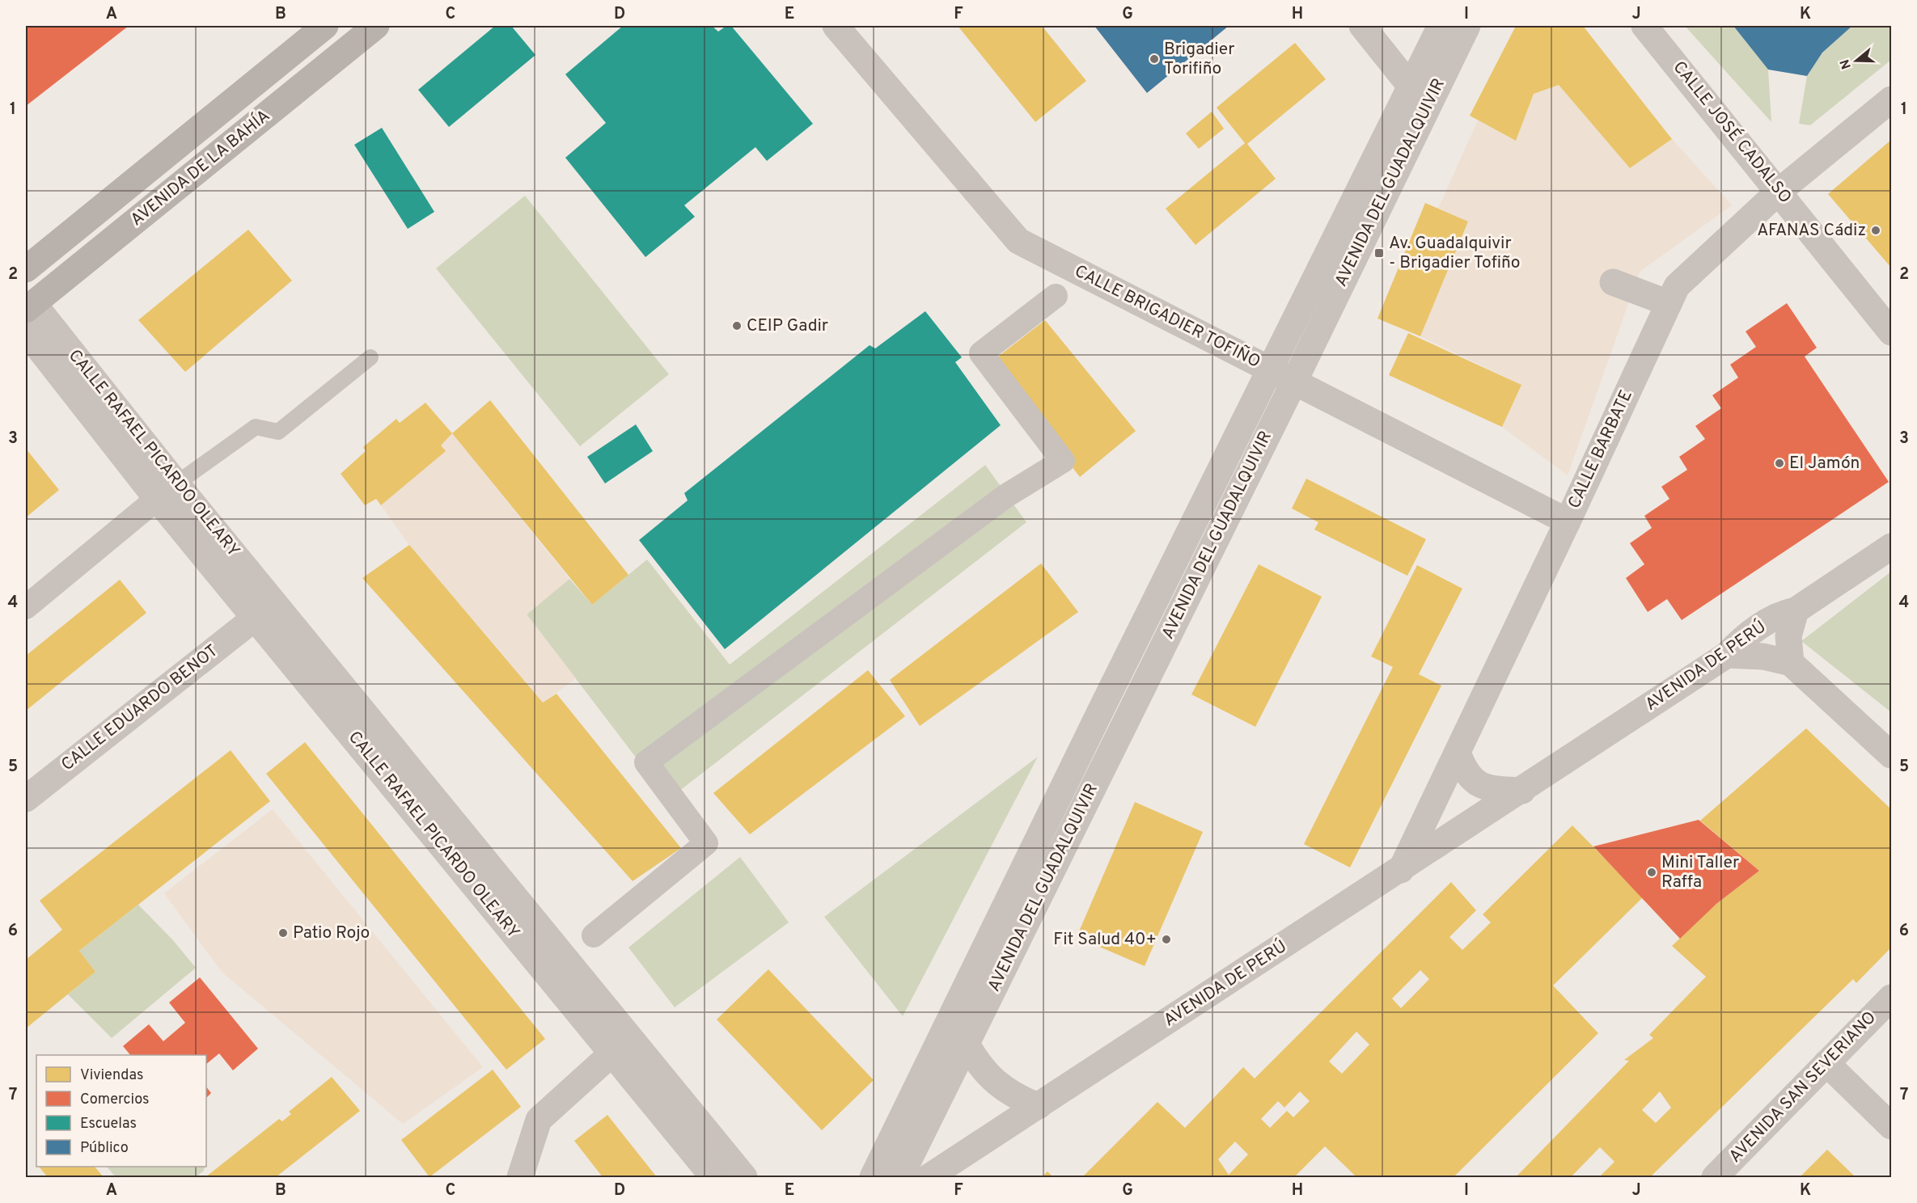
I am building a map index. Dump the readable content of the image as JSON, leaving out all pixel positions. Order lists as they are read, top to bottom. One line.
{"streets":{"main road":["AVENIDA DE LA BAHÍA"],"street":["CALLE JOSÉ CADALSO","AVENIDA DEL GUADALQUIVIR","CALLE BRIGADIER TOFIÑO","CALLE BARBATE","CALLE RAFAEL PICARDO OLEARY","AVENIDA DE PERÚ","CALLE EDUARDO BENOT","AVENIDA SAN SEVERIANO"]},"crossings":[["CALLE JOSÉ CADALSO","CALLE BARBATE"],["AVENIDA DE LA BAHÍA","CALLE RAFAEL PICARDO OLEARY"],["AVENIDA DEL GUADALQUIVIR","CALLE BRIGADIER TOFIÑO"],["CALLE BRIGADIER TOFIÑO","CALLE BARBATE"],["CALLE BARBATE","AVENIDA DE PERÚ"],["CALLE RAFAEL PICARDO OLEARY","CALLE EDUARDO BENOT"]],"places":{"other":["Brigadier Torifiño","AFANAS Cádiz","CEIP Gadir","El Jamón","Mini Taller Raffa","Patio Rojo","Fit Salud 40+"],"transit":["Av. Guadalquivir - Brigadier Tofiño"]},"legend":["Viviendas","Comercios","Escuelas","Público"],"north":"left","grid":{"columns":["A","B","C","D","E","F","G","H","I","J","K"],"rows":["1","2","3","4","5","6","7"]}}
